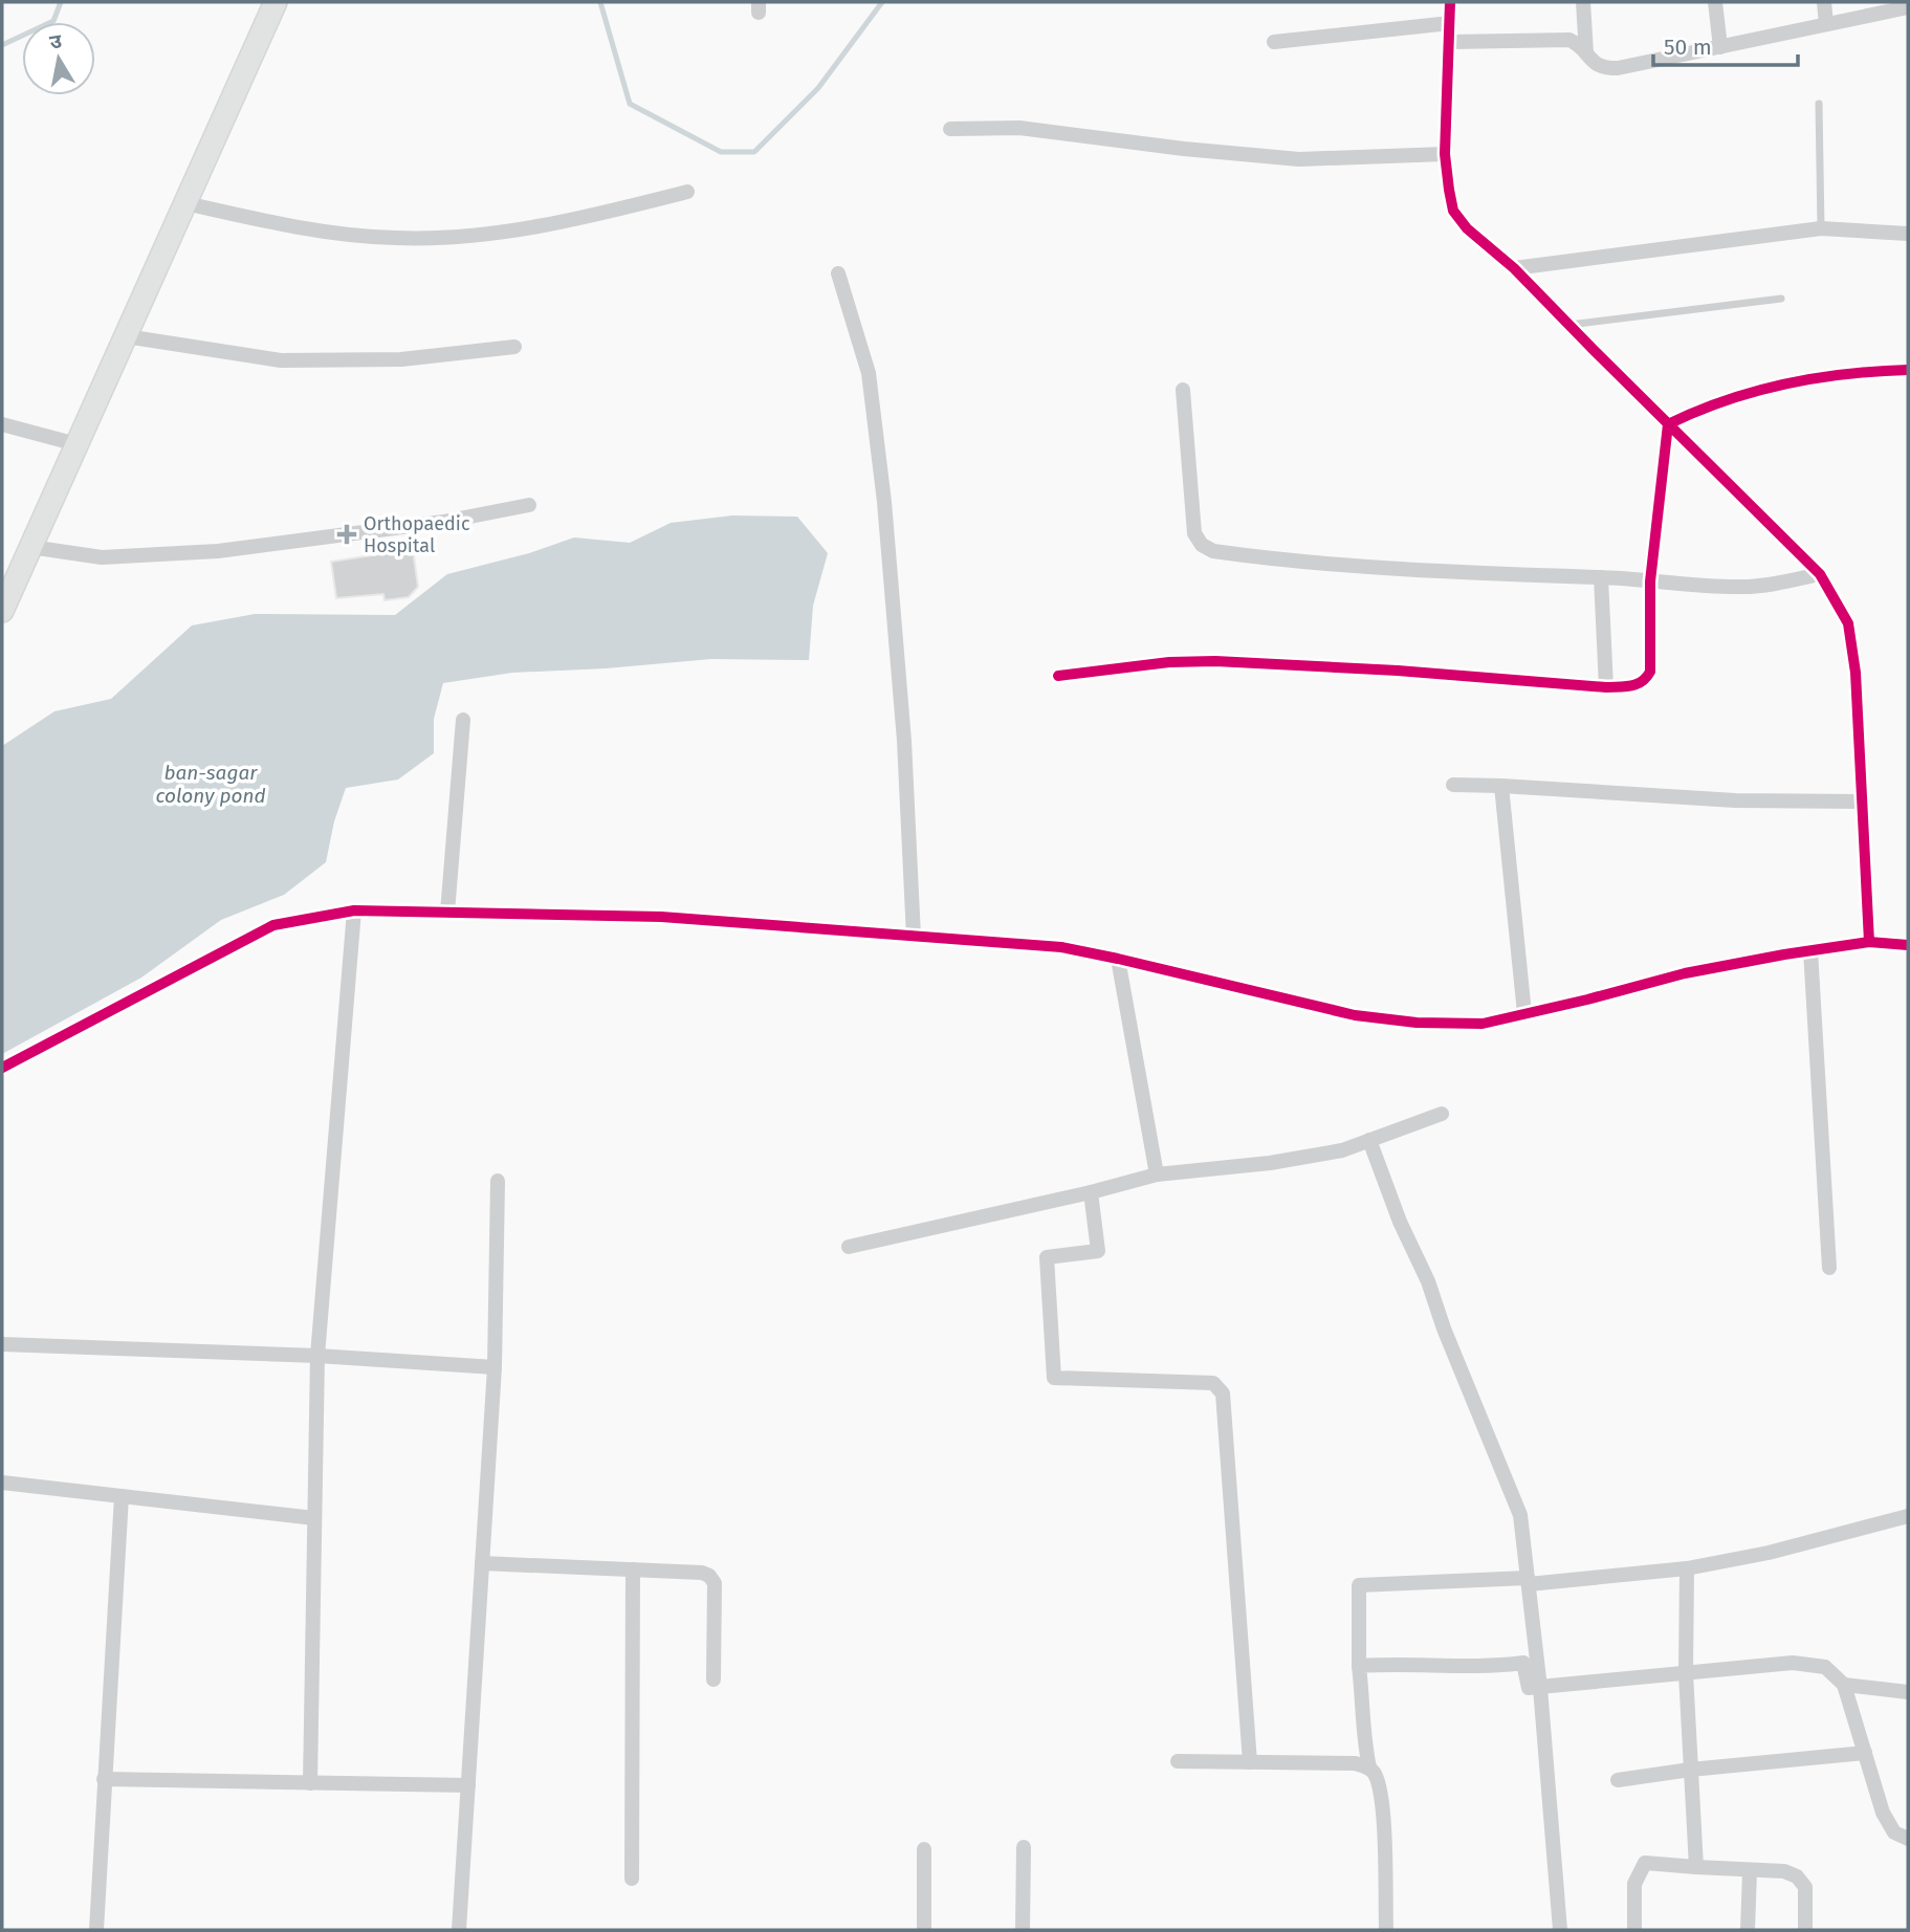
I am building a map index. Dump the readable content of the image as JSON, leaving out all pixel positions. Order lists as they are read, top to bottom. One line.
{"water":["ban-sagar colony pond"],"places":{"health":["Orthopaedic Hospital"]},"scale_bar":"50 m","north":"top"}
